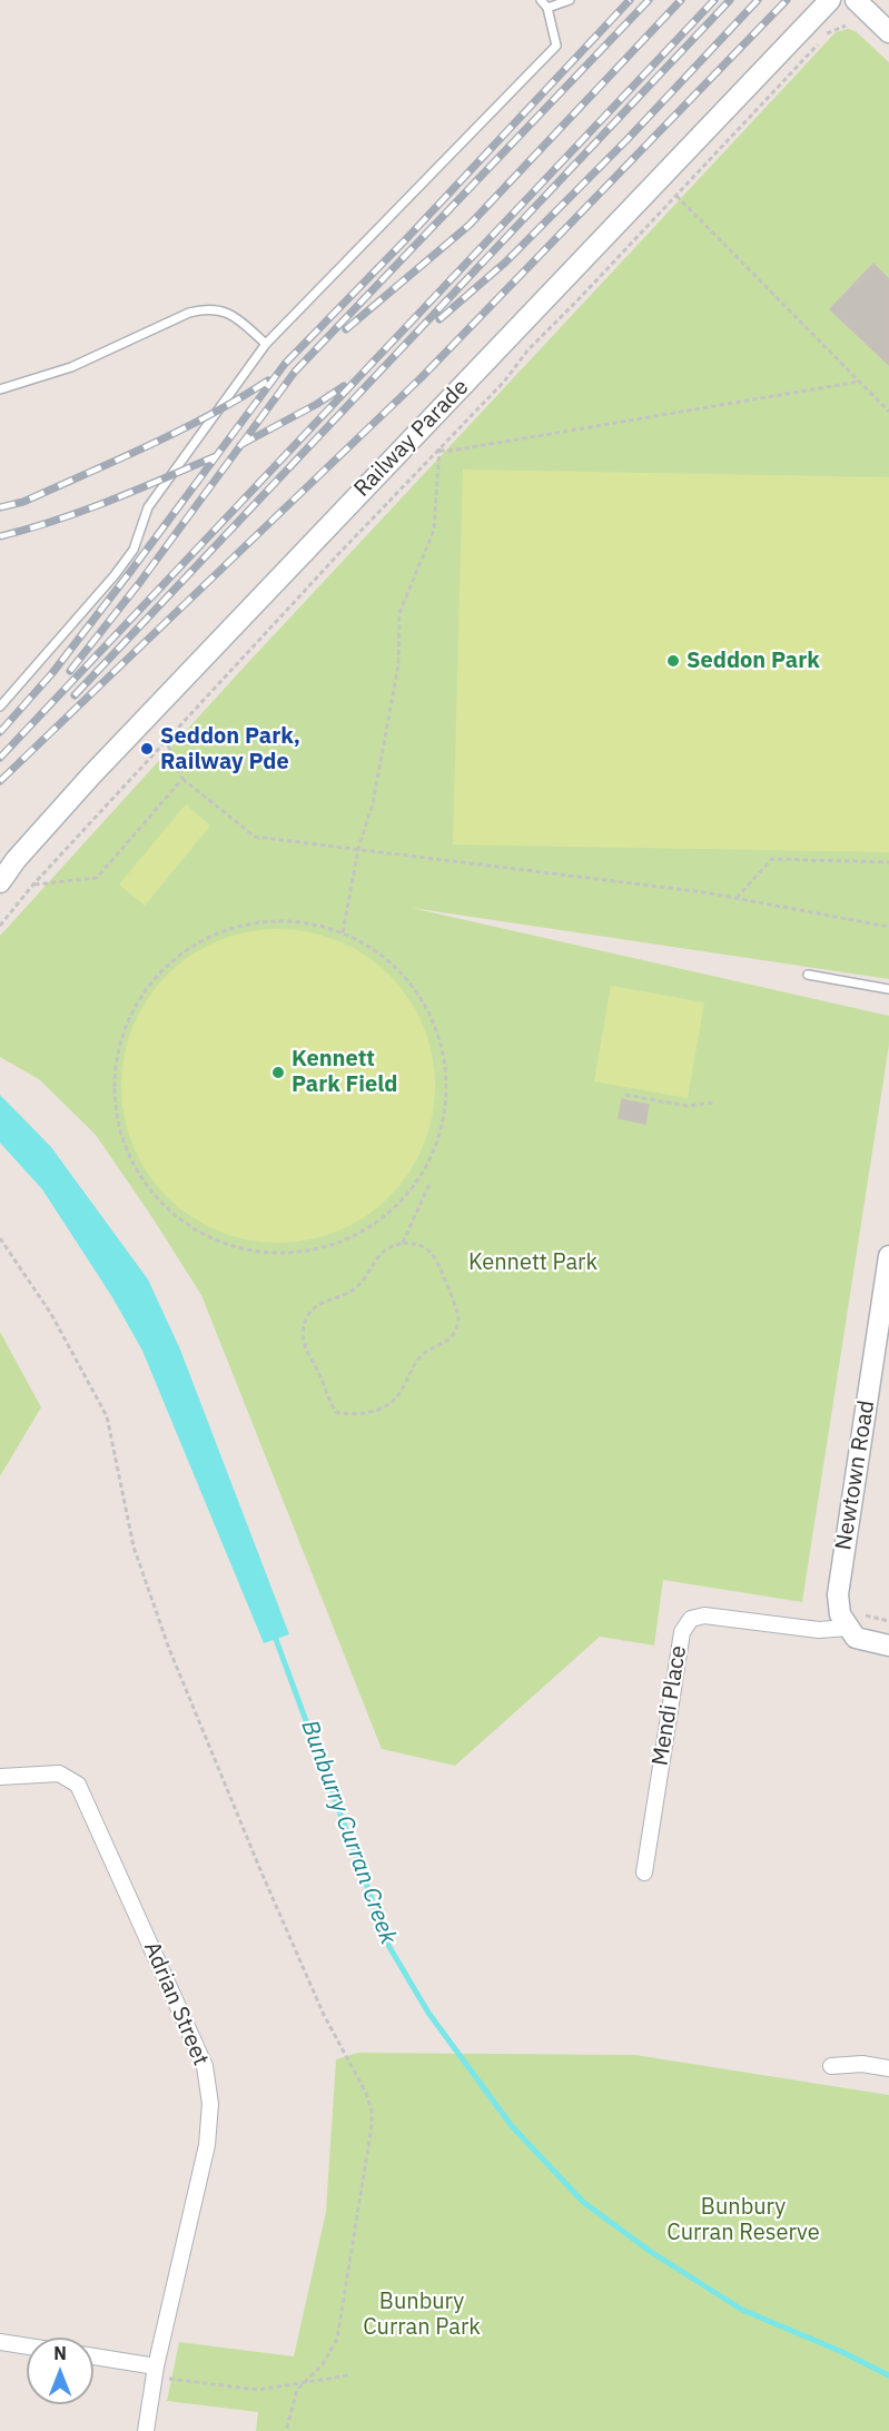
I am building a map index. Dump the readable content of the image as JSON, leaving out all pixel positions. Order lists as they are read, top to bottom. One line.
{"streets":{"street":["Railway Parade","Newtown Road","Mendi Place","Adrian Street"]},"crossings":[["Newtown Road","Mendi Place"]],"water":["Bunburry Curran Creek"],"parks":["Kennett Park","Bunbury Curran Reserve","Bunbury Curran Park"],"places":["Seddon Park","Seddon Park, Railway Pde","Kennett Park Field"],"north":"top"}
